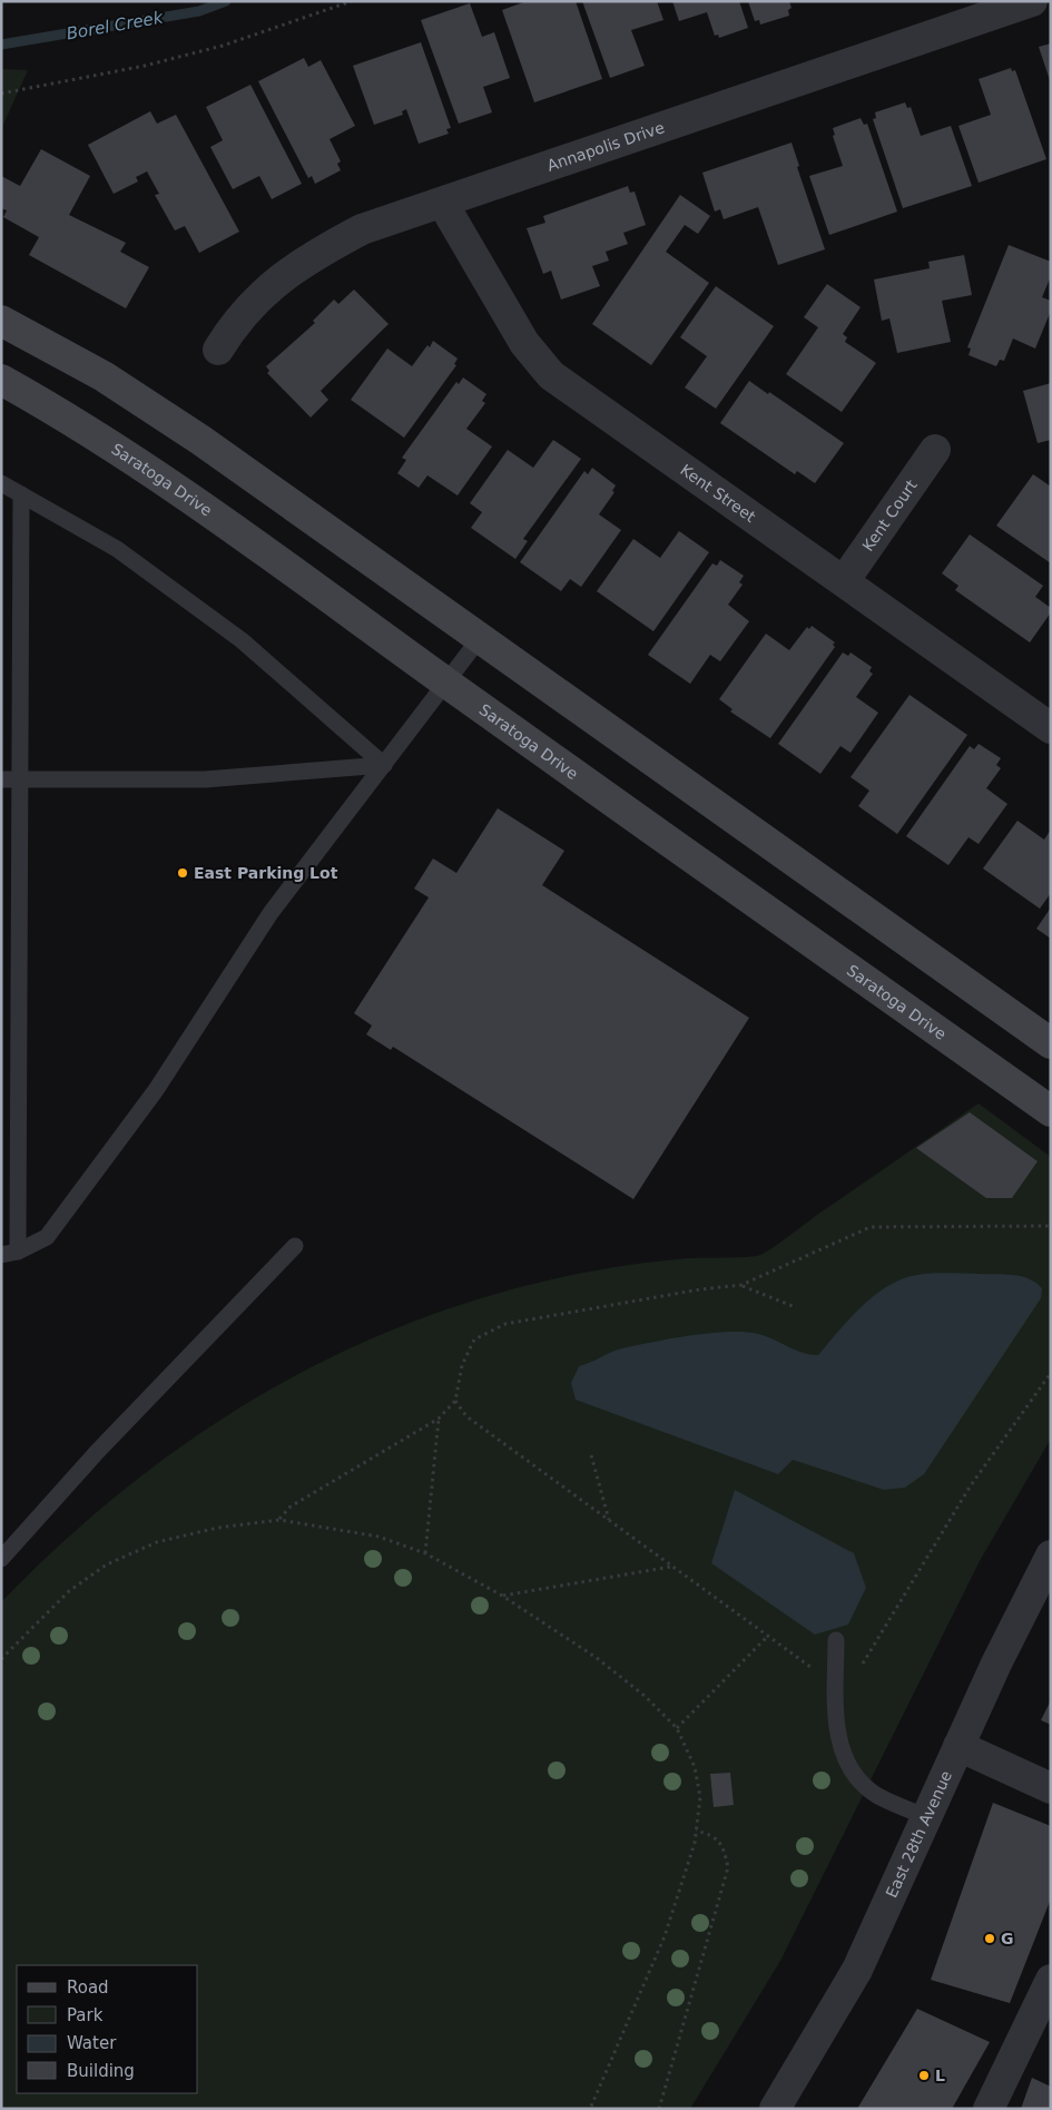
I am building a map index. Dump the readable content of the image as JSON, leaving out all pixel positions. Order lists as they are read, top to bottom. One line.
{"streets":{"main road":["Saratoga Drive"],"street":["Annapolis Drive","Kent Street","Kent Court","East 28th Avenue"]},"crossings":[["Annapolis Drive","Kent Street"],["Kent Street","Kent Court"]],"water":["Borel Creek"],"places":["East Parking Lot","G","L"],"legend":["Road","Park","Water","Building"]}
